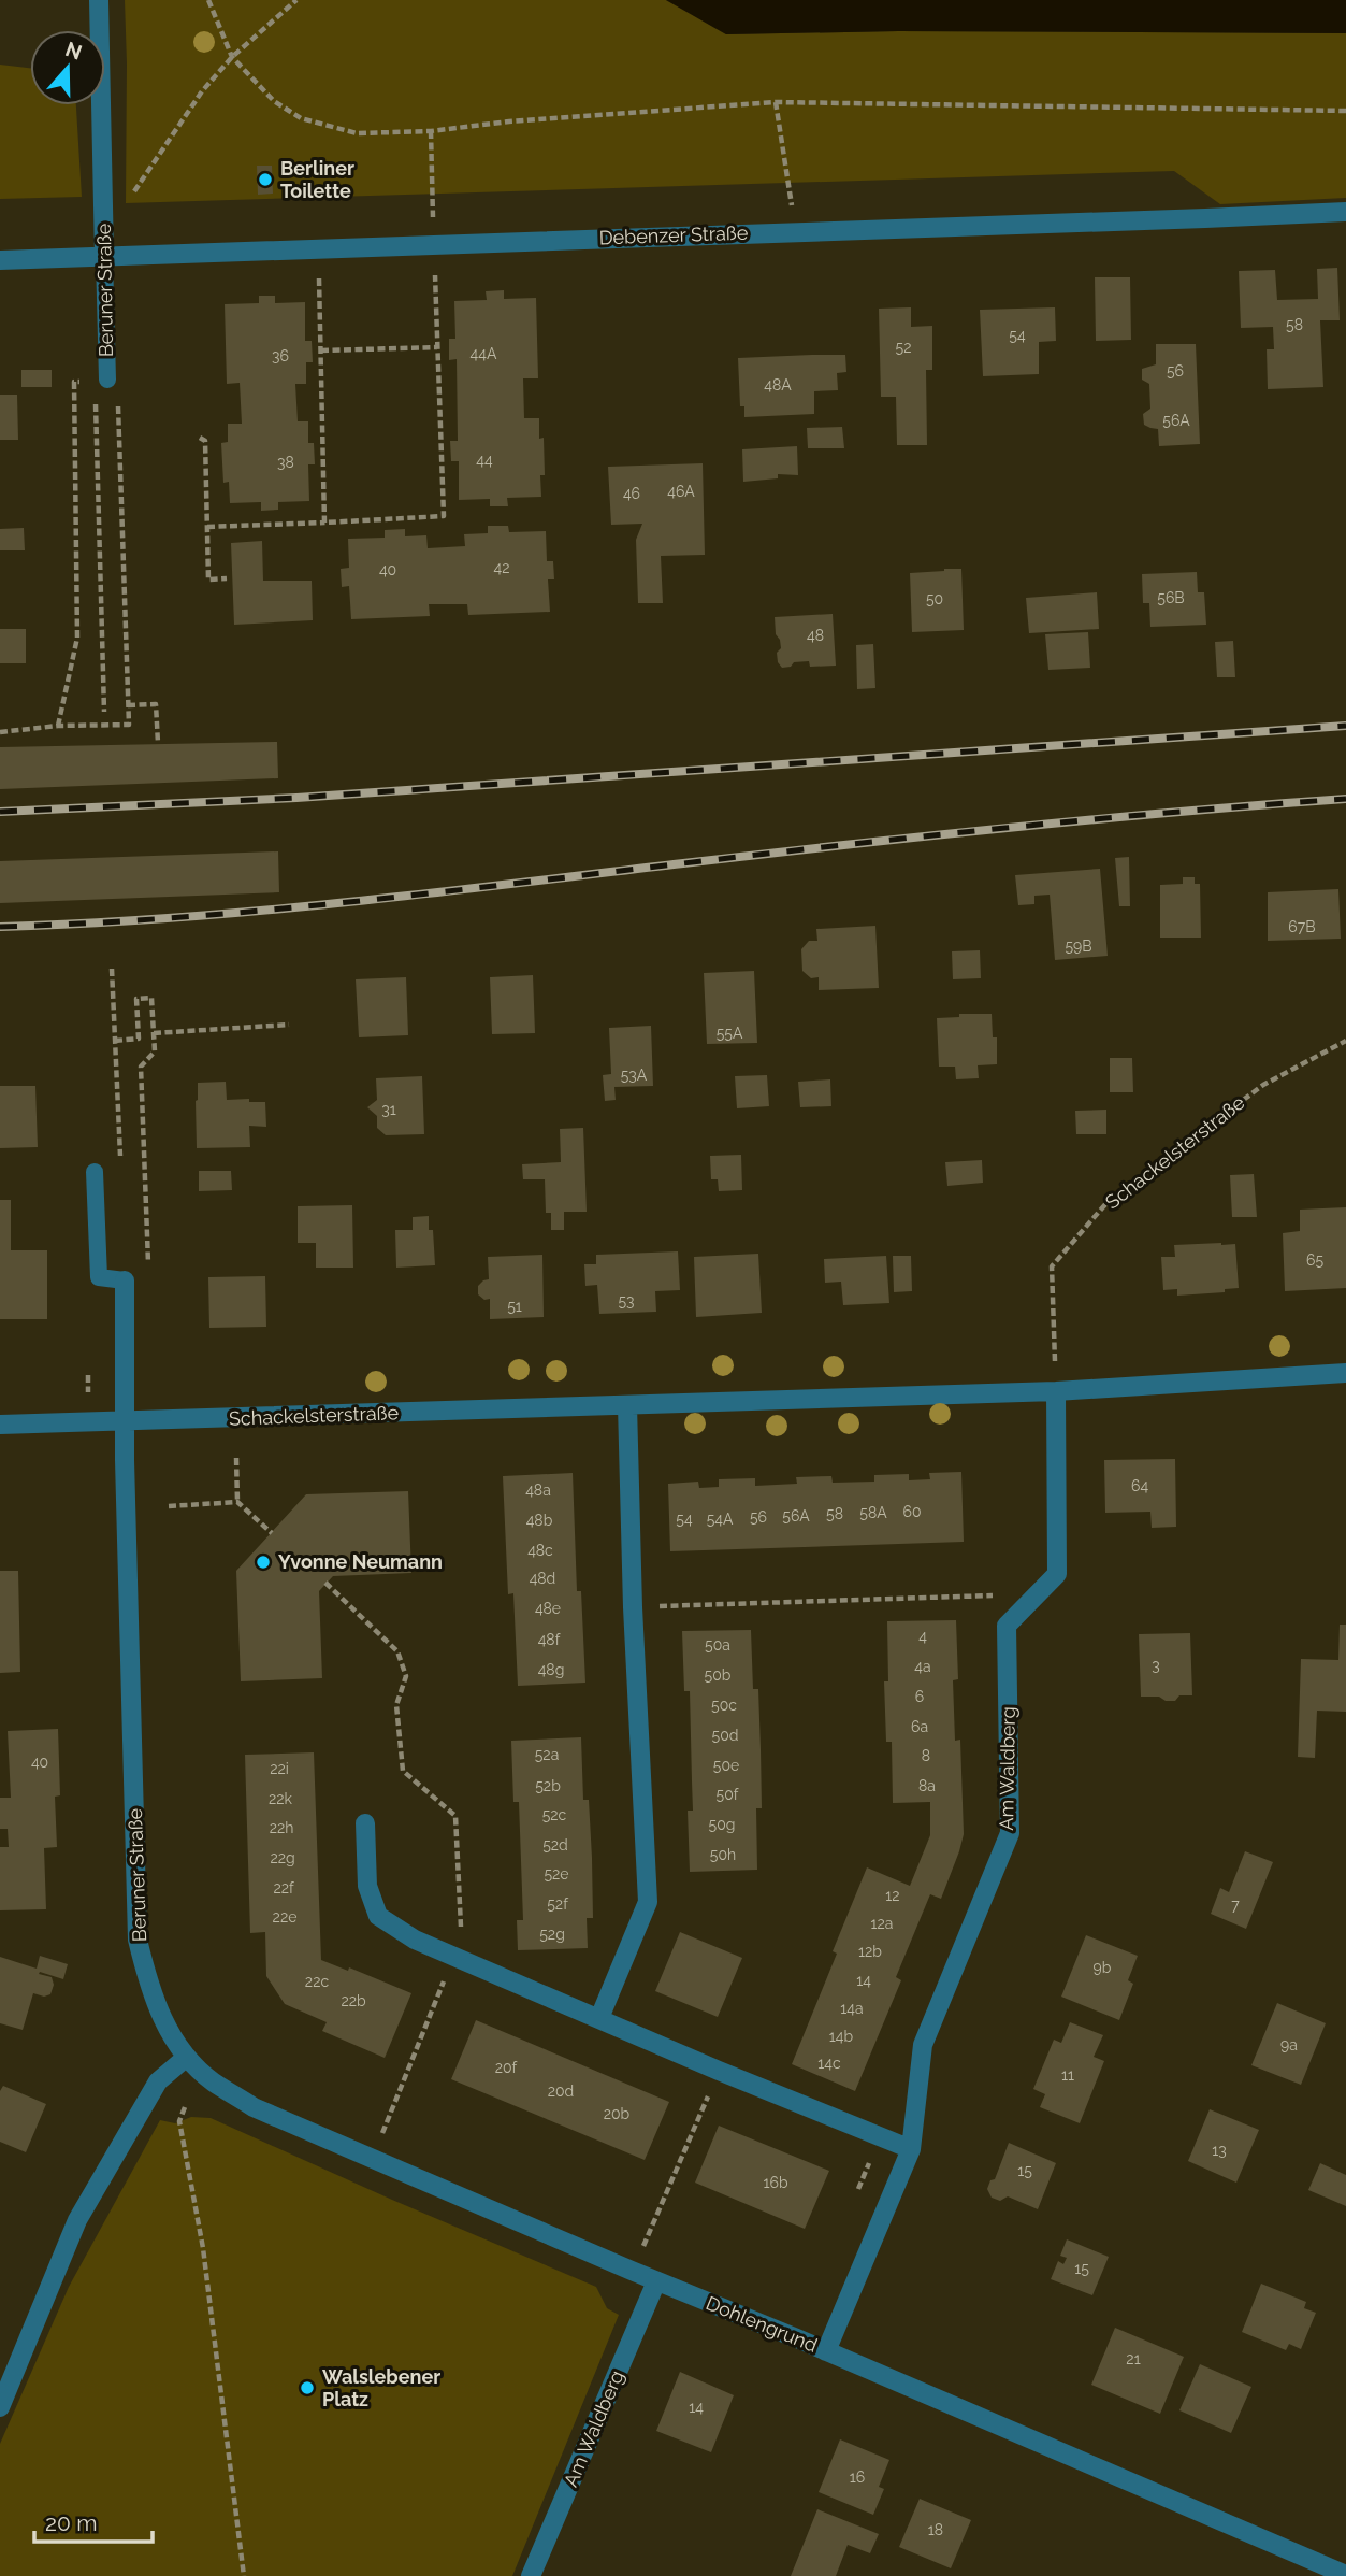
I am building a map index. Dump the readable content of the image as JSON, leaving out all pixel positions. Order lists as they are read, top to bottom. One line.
{"streets":{"street":["Debenzer Straße","Beruner Straße","Schackelsterstraße","Am Waldberg","Dohlengrund"]},"crossings":[["Debenzer Straße","Beruner Straße"],["Beruner Straße","Schackelsterstraße"],["Beruner Straße","Dohlengrund"],["Schackelsterstraße","Am Waldberg"],["Am Waldberg","Dohlengrund"]],"places":["Berliner Toilette","Yvonne Neumann","Walslebener Platz"],"house_numbers":["58","54","52","44A","36","56","48A","56A","44","38","46A","46","42","40","56B","50","48","67B","59B","55A","53A","31","65","53","51","64","48a","60","58A","58","56A","56","54","54A","48b","48c","48d","48e","4","48f","50a","3","4a","48g","50b","6","50c","6a","50d","52a","8","40","50e","22i","52b","8a","50f","22k","52c","50g","22h","52d","50h","22g","52e","22f","12","52f","7","22e","12a","52g","12b","9b","14","22c","22b","14a","14b","9a","14c","20f","11","20d","20b","13","15","16b","15","21","14","16","18"],"scale_bar":"20 m","north":"top"}
